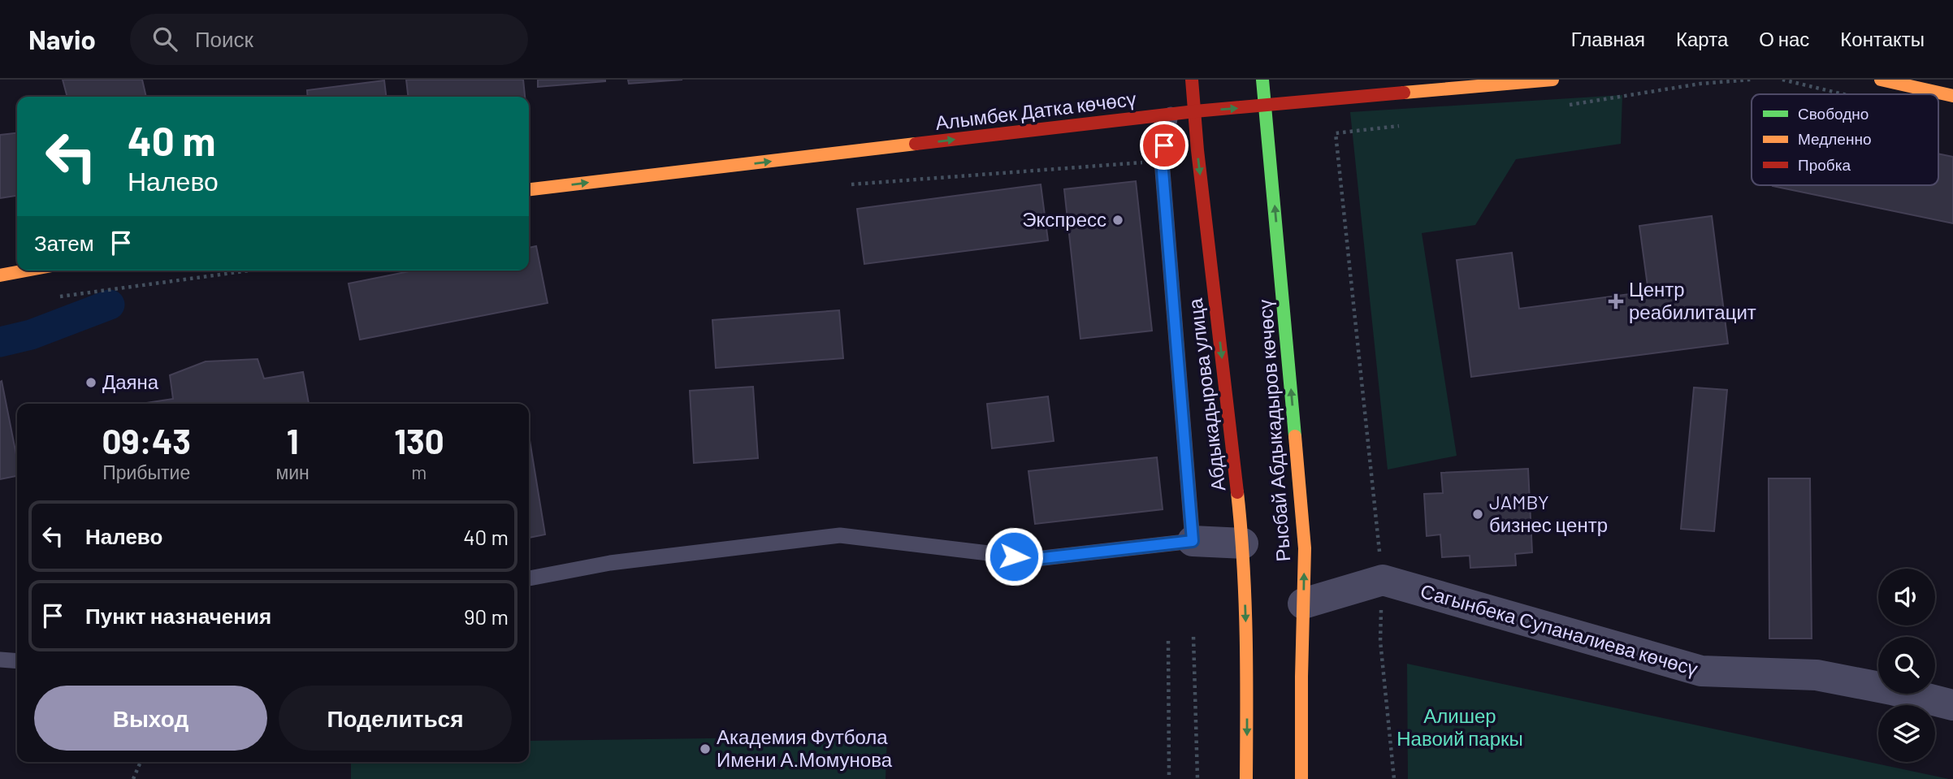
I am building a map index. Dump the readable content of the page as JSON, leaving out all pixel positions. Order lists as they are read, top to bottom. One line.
{"streets":{"main road":["Алымбек Датка көчөсү","Абдыкадырова улица","Рысбай Абдыкадыров көчөсү"],"street":["Сагынбека Супаналиева көчөсү"]},"crossings":[["Алымбек Датка көчөсү","Абдыкадырова улица"],["Алымбек Датка көчөсү","Рысбай Абдыкадыров көчөсү"]],"one_way":["Алымбек Датка көчөсү","Абдыкадырова улица","Рысбай Абдыкадыров көчөсү"],"parks":["Алишер Навоий паркы"],"places":{"other":["Экспресс","Даяна","JAMBY бизнес центр","Академия Футбола Имени А.Момунова"],"health":["Центр реабилитацит"]},"legend":["Свободно","Медленно","Пробка"],"page":{"header":"Navio","search":"Поиск","nav":["Главная","Карта","О нас","Контакты"],"turn":["40 m","Налево"],"then":"Затем","eta":["09:43","Прибытие","1","мин","130","m"],"list":[{"name":"Налево","value":"40 m"},{"name":"Пункт назначения","value":"90 m"}],"buttons":["Выход","Поделиться"]}}
